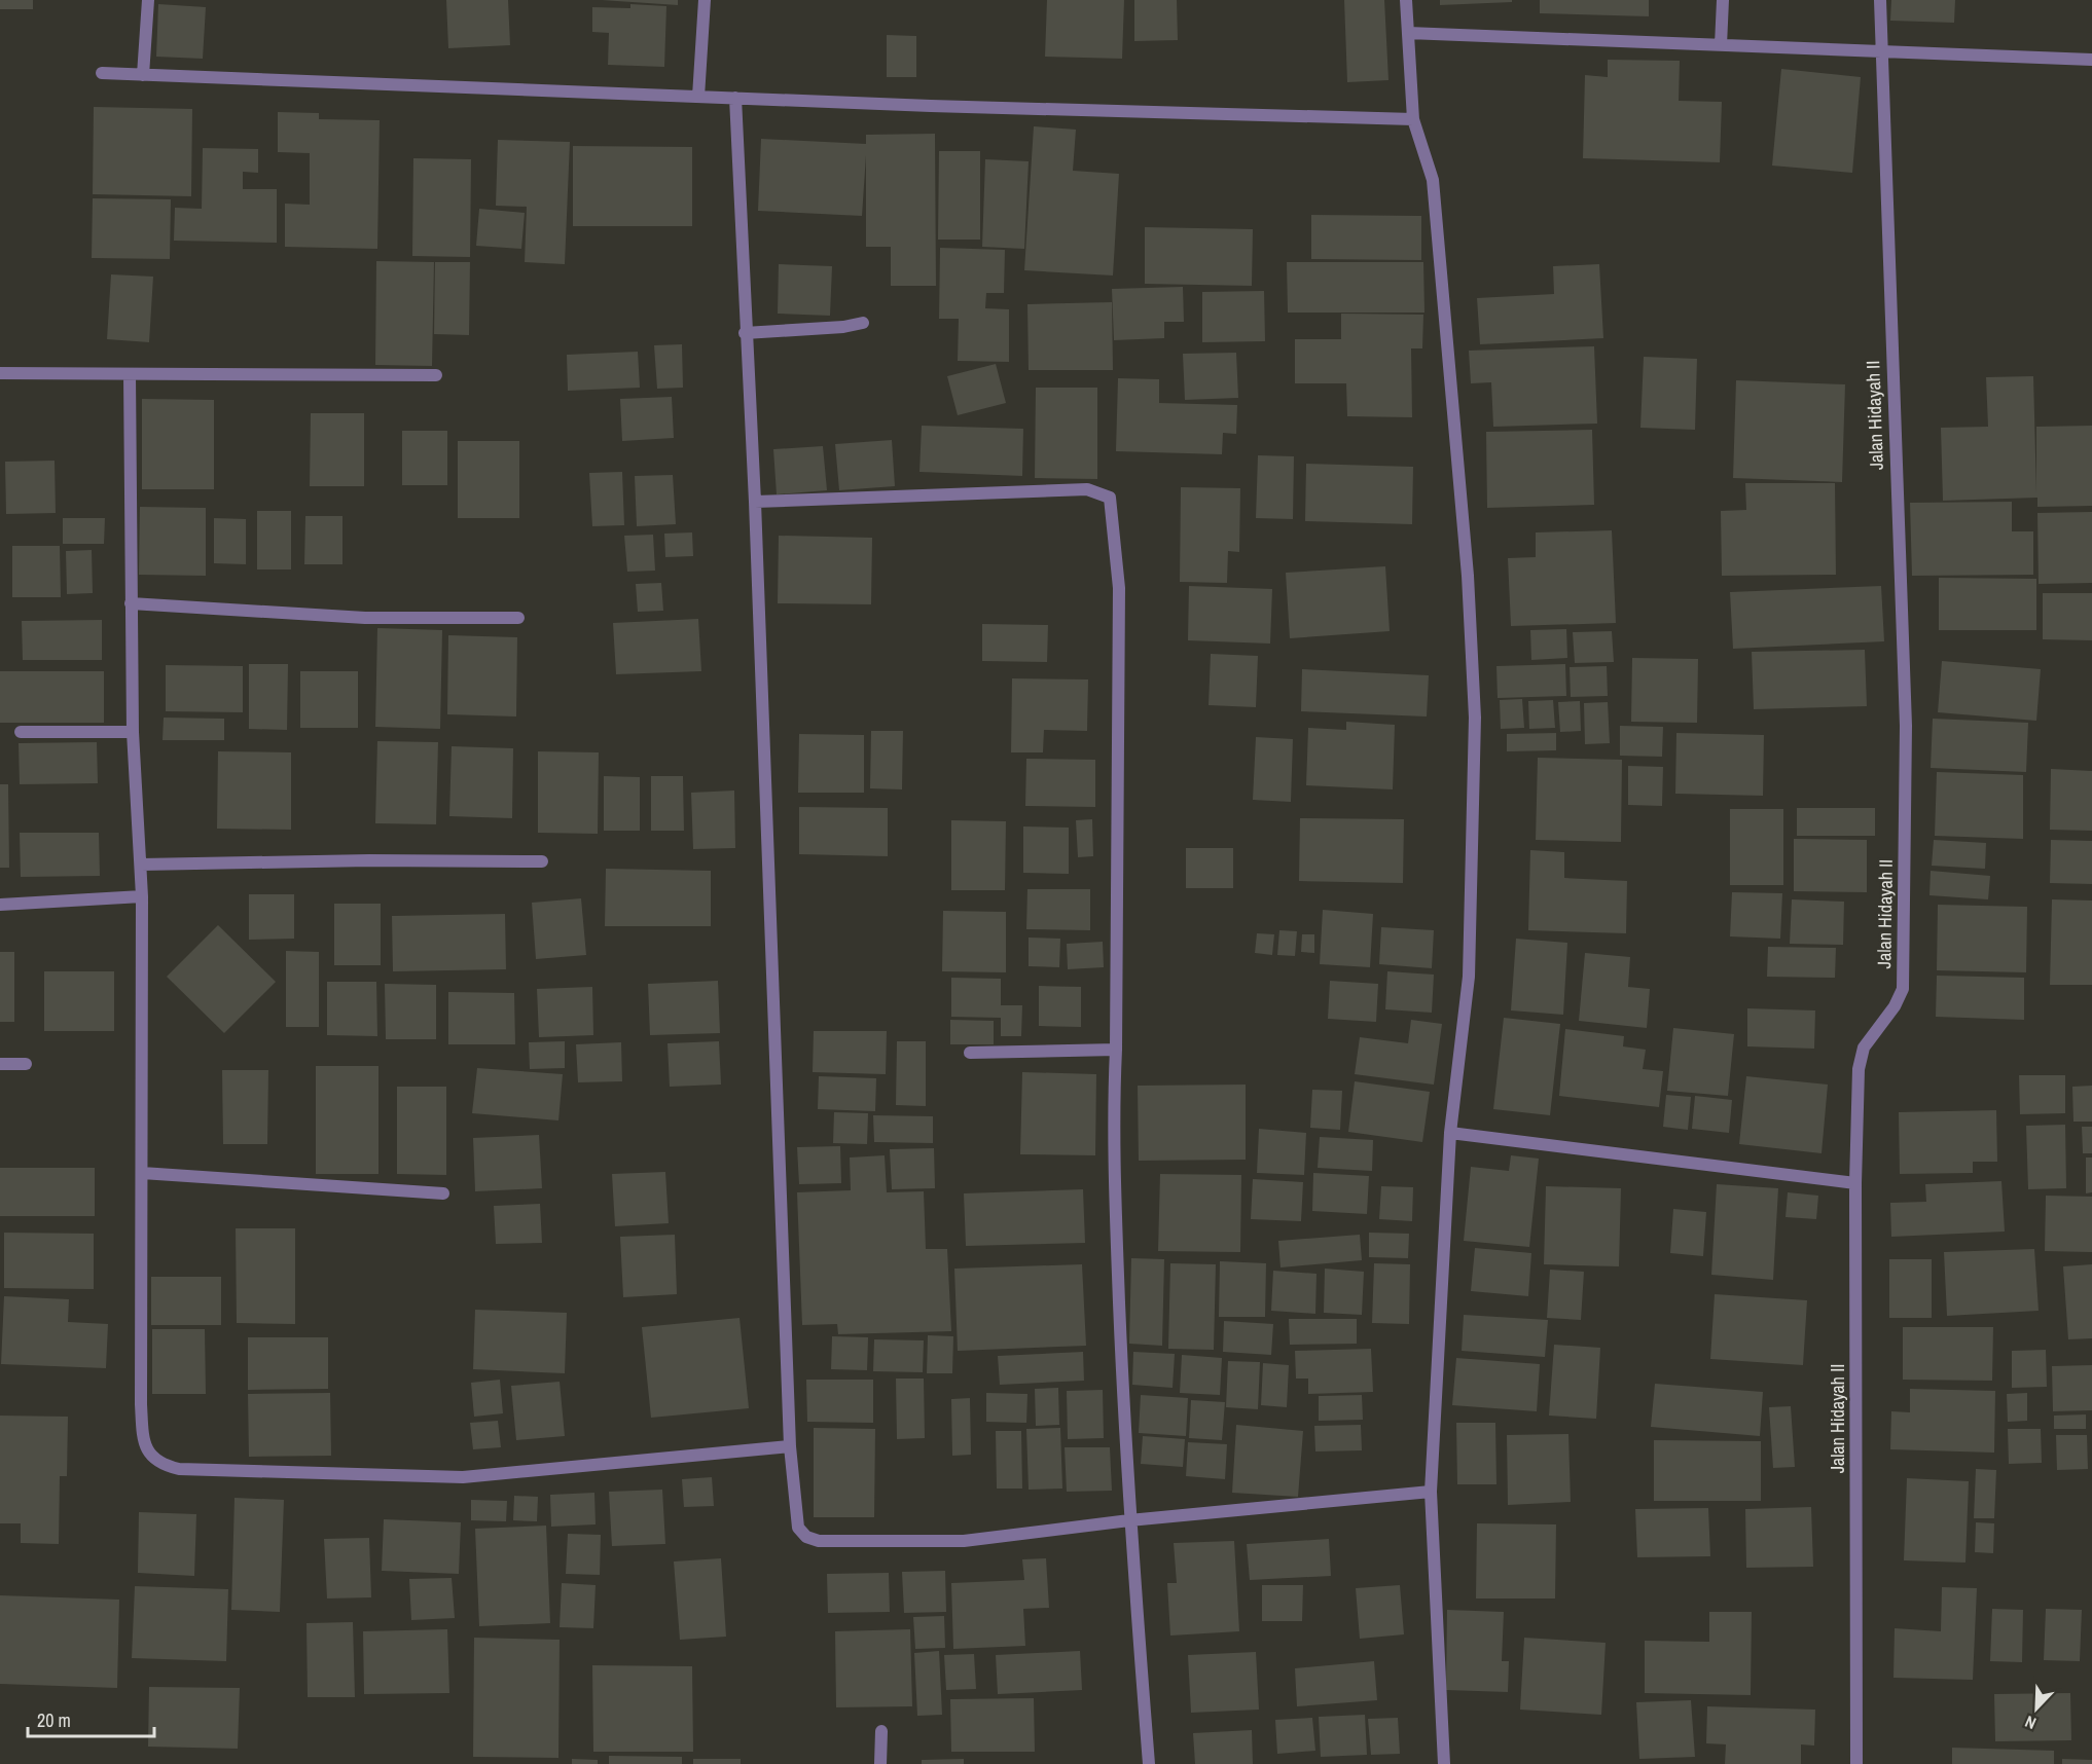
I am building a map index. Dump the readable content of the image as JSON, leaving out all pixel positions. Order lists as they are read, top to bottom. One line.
{"streets":{"street":["Jalan Hidayah II"]},"scale_bar":"20 m","north":"bottom left"}
